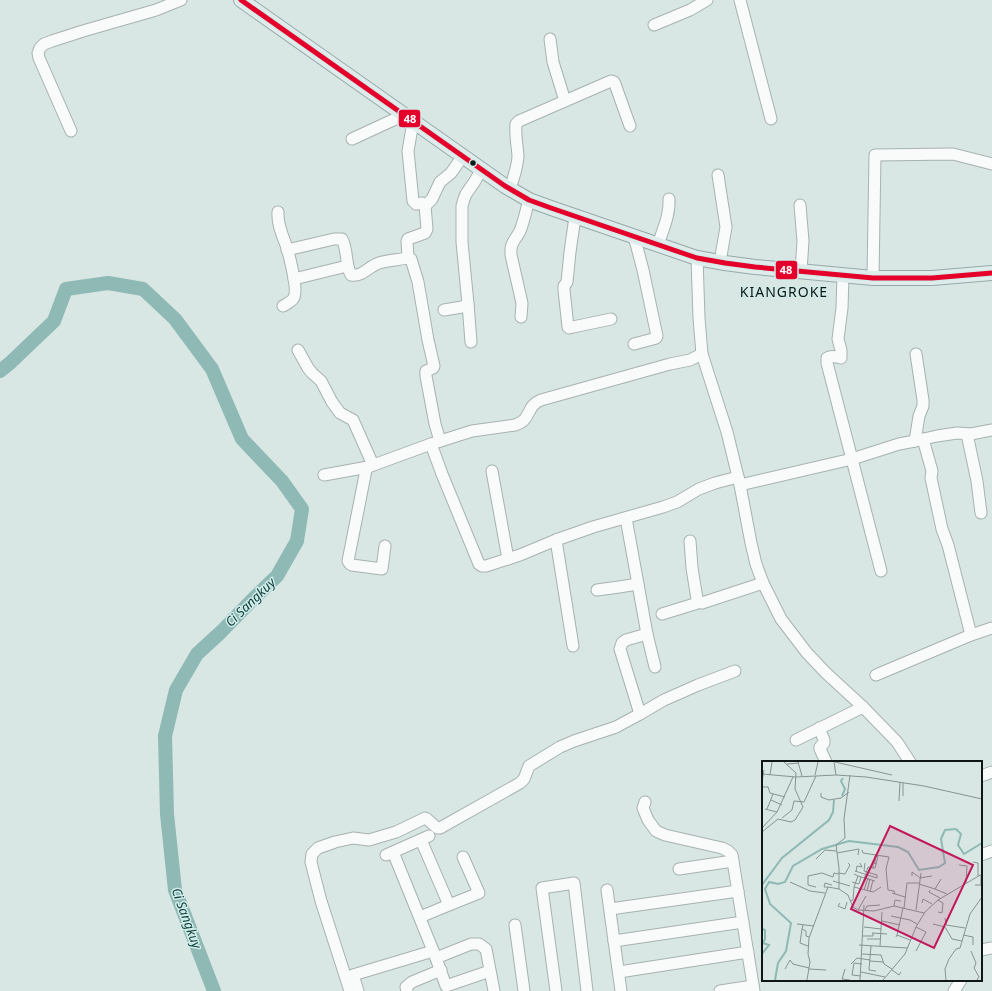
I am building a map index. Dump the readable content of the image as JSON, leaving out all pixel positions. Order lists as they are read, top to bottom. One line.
{"districts":["KIANGROKE"],"water":["Ci Sangkuy"],"lines":["transit line 48"]}
